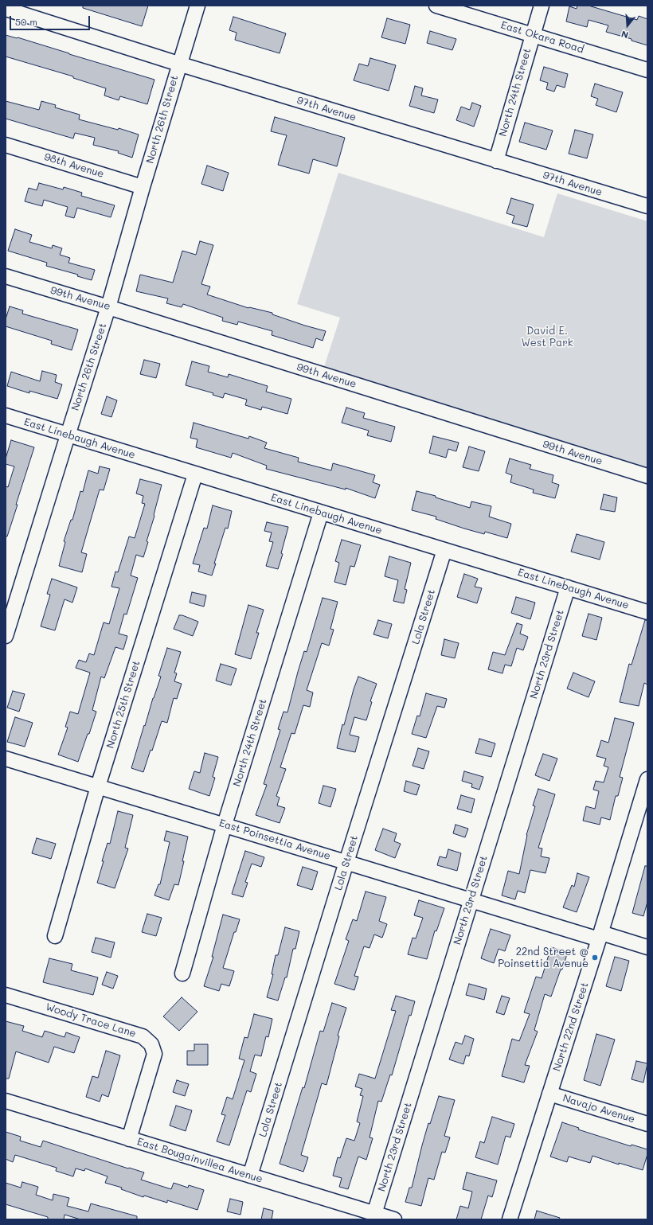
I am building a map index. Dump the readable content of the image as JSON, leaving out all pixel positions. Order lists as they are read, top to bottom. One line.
{"streets":{"street":["East Okara Road","North 24th Street","97th Avenue","North 26th Street","98th Avenue","99th Avenue","East Linebaugh Avenue","Lola Street","North 23rd Street","North 25th Street","East Poinsettia Avenue","Woody Trace Lane","North 22nd Street","Navajo Avenue","East Bougainvillea Avenue"]},"crossings":[["East Okara Road","North 24th Street"],["North 24th Street","97th Avenue"],["North 24th Street","East Linebaugh Avenue"],["North 24th Street","East Poinsettia Avenue"],["97th Avenue","North 26th Street"],["North 26th Street","98th Avenue"],["North 26th Street","99th Avenue"],["North 26th Street","East Linebaugh Avenue"],["East Linebaugh Avenue","Lola Street"],["East Linebaugh Avenue","North 23rd Street"],["East Linebaugh Avenue","North 25th Street"],["Lola Street","East Poinsettia Avenue"],["Lola Street","East Bougainvillea Avenue"],["North 23rd Street","East Poinsettia Avenue"],["North 23rd Street","East Bougainvillea Avenue"],["North 25th Street","East Poinsettia Avenue"],["East Poinsettia Avenue","North 22nd Street"],["Woody Trace Lane","East Bougainvillea Avenue"],["North 22nd Street","Navajo Avenue"]],"parks":["David E. West Park"],"places":["22nd Street @ Poinsettia Avenue"],"scale_bar":"50 m","north":"bottom"}
